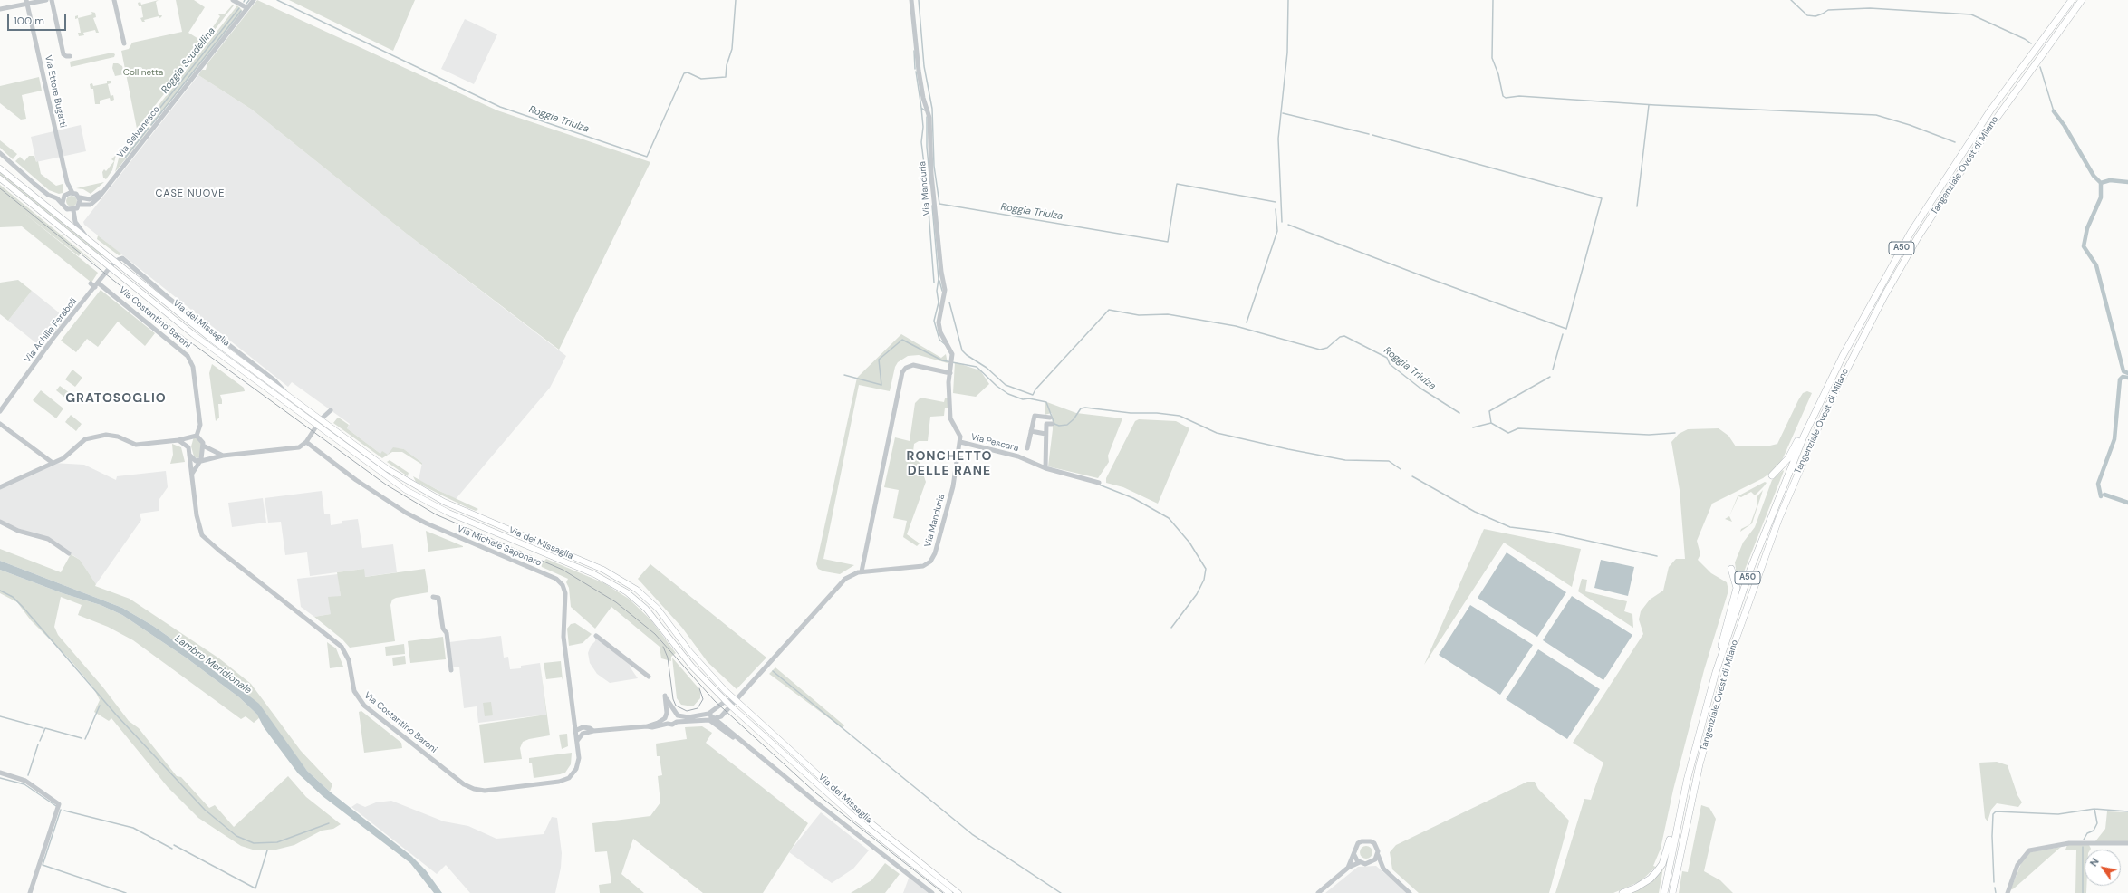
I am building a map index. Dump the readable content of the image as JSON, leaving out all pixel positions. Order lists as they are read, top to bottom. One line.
{"streets":{"highway":["Tangenziale Ovest di Milano","A50"],"main road":["Via dei Missaglia"],"street":["Via Ettore Bugatti","Via Selvanesco","Via Manduria","Via Costantino Baroni","Via Achille Feraboli","Via Pescara","Via Michele Saponaro"]},"crossings":[["Via Ettore Bugatti","Via Selvanesco"],["Via Manduria","Via dei Missaglia"],["Via Manduria","Via Pescara"],["Via Costantino Baroni","Via Achille Feraboli"],["Via Costantino Baroni","Via Michele Saponaro"],["Via dei Missaglia","Via Achille Feraboli"]],"districts":["CASE NUOVE","GRATOSOGLIO","RONCHETTO DELLE RANE"],"water":["Roggia Scudellina","Roggia Triulza","Lambro Meridionale"],"parks":["Collinetta"],"scale_bar":"100 m","north":"top left"}
